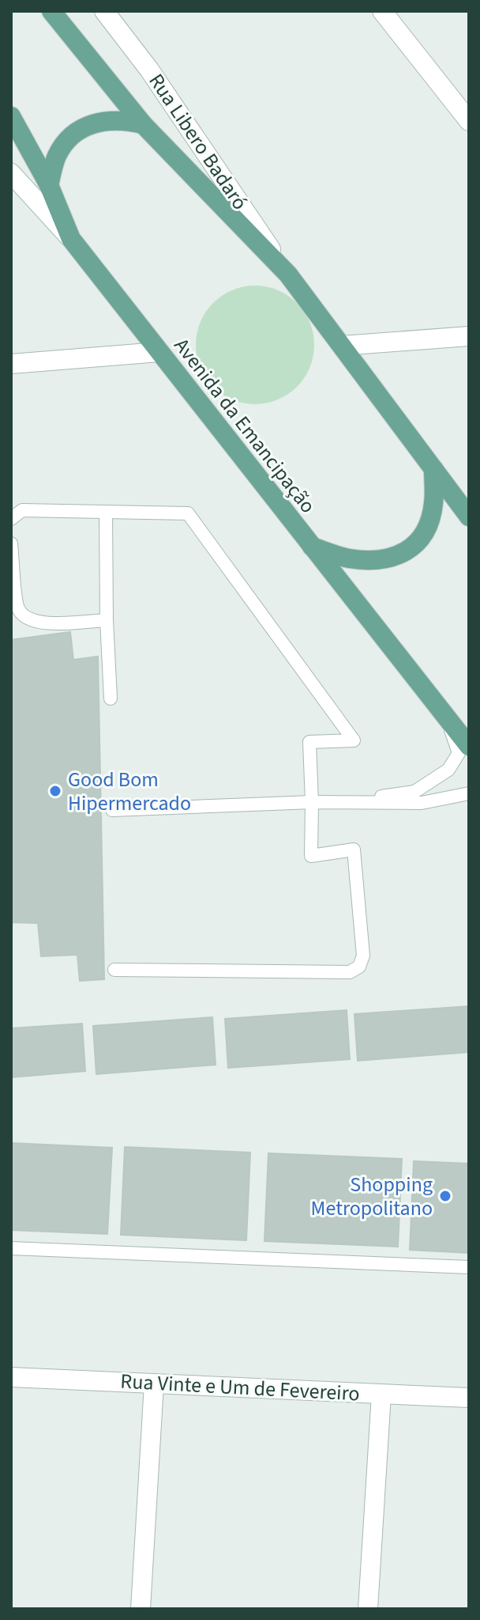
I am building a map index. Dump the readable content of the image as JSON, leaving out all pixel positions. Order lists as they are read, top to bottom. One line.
{"streets":{"main road":["Avenida da Emancipação"],"street":["Rua Libero Badaró","Rua Vinte e Um de Fevereiro"]},"places":["Good Bom Hipermercado","Shopping Metropolitano"]}
